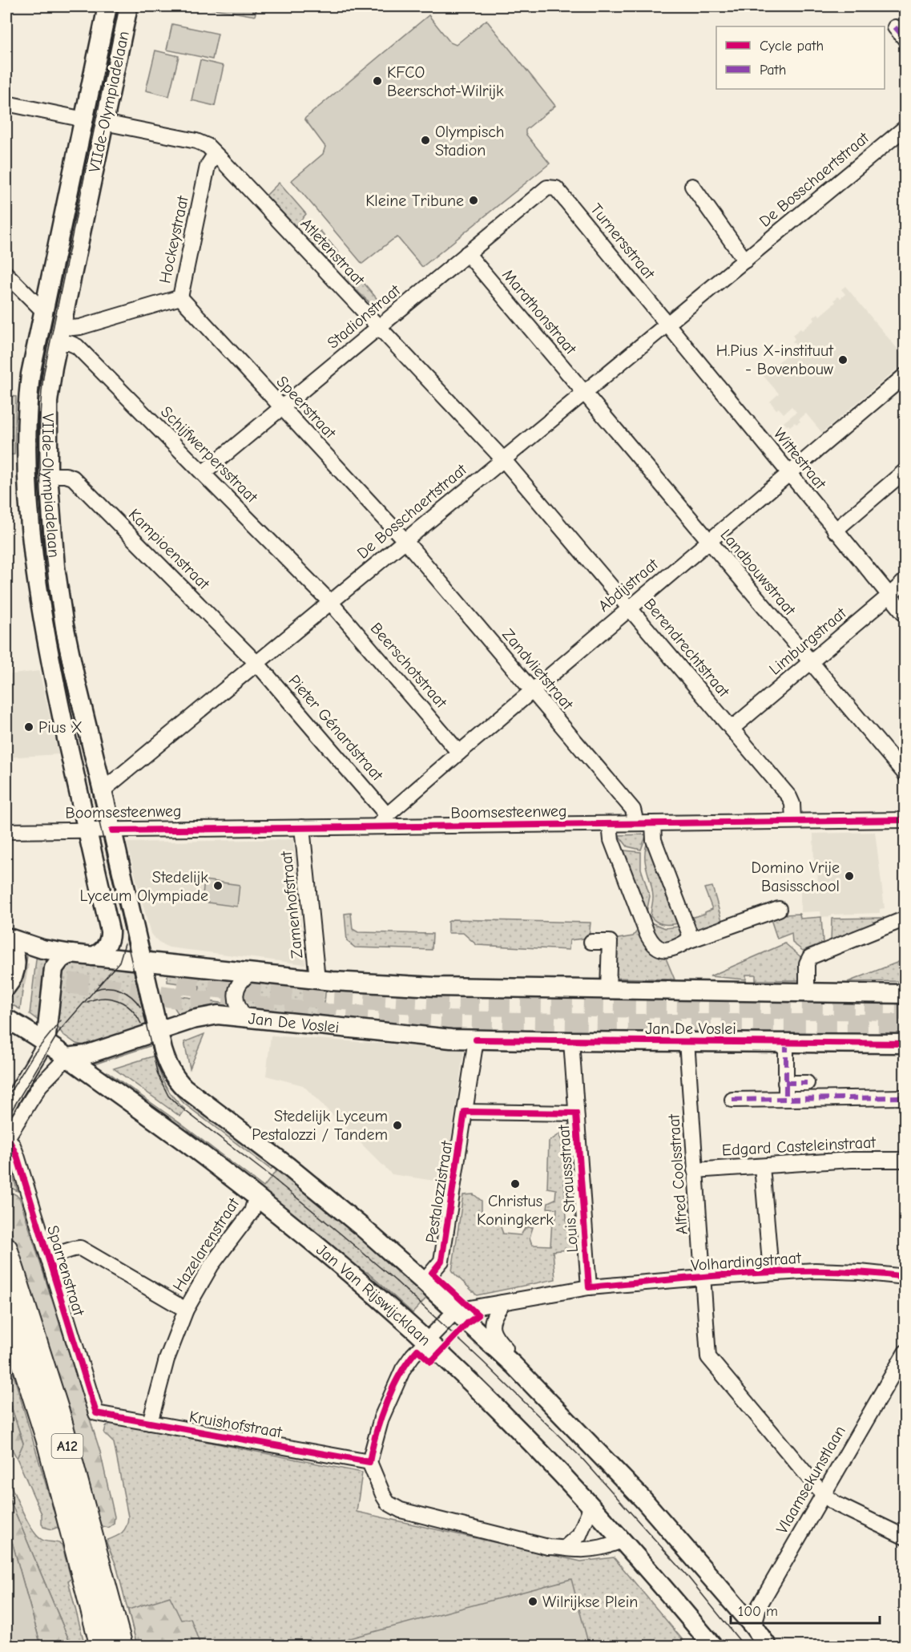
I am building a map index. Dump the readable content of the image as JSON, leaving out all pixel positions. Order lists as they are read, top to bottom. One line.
{"streets":{"highway":["A12"],"main road":["VIIde-Olympiadelaan","Jan De Voslei","Jan Van Rijswijcklaan"],"street":["De Bosschaertstraat","Hockeystraat","Turnersstraat","Atletenstraat","Marathonstraat","Stadionstraat","Speerstraat","Schijfwerpersstraat","Wittestraat","Kampioenstraat","Landbouwstraat","Abdijstraat","Limburgstraat","Berendrechtstraat","Beerschotstraat","Zandvlietstraat","Pieter Génardstraat","Boomsesteenweg","Zamenhofstraat","Edgard Casteleinstraat","Alfred Coolsstraat","Louis Straussstraat","Pestalozzistraat","Hazelarenstraat","Volhardingstraat","Sparrenstraat","Kruishofstraat","Vlaamsekunstlaan"]},"crossings":[["VIIde-Olympiadelaan","De Bosschaertstraat"],["VIIde-Olympiadelaan","Atletenstraat"],["VIIde-Olympiadelaan","Kampioenstraat"],["VIIde-Olympiadelaan","Boomsesteenweg"],["De Bosschaertstraat","Turnersstraat"],["De Bosschaertstraat","Atletenstraat"],["De Bosschaertstraat","Marathonstraat"],["De Bosschaertstraat","Speerstraat"],["De Bosschaertstraat","Schijfwerpersstraat"],["De Bosschaertstraat","Wittestraat"],["De Bosschaertstraat","Kampioenstraat"],["De Bosschaertstraat","Landbouwstraat"],["De Bosschaertstraat","Berendrechtstraat"],["De Bosschaertstraat","Beerschotstraat"],["De Bosschaertstraat","Zandvlietstraat"],["De Bosschaertstraat","Pieter Génardstraat"],["Hockeystraat","Atletenstraat"],["Hockeystraat","Speerstraat"],["Turnersstraat","Stadionstraat"],["Turnersstraat","Wittestraat"],["Atletenstraat","Stadionstraat"],["Atletenstraat","Berendrechtstraat"],["Marathonstraat","Stadionstraat"],["Marathonstraat","Landbouwstraat"],["Stadionstraat","Speerstraat"],["Stadionstraat","Schijfwerpersstraat"],["Speerstraat","Zandvlietstraat"],["Schijfwerpersstraat","Beerschotstraat"],["Wittestraat","Abdijstraat"],["Wittestraat","Limburgstraat"],["Kampioenstraat","Pieter Génardstraat"],["Landbouwstraat","Abdijstraat"],["Landbouwstraat","Limburgstraat"],["Abdijstraat","Berendrechtstraat"],["Abdijstraat","Beerschotstraat"],["Abdijstraat","Zandvlietstraat"],["Abdijstraat","Pieter Génardstraat"],["Abdijstraat","Boomsesteenweg"],["Limburgstraat","Berendrechtstraat"],["Berendrechtstraat","Boomsesteenweg"],["Zandvlietstraat","Boomsesteenweg"],["Boomsesteenweg","Zamenhofstraat"],["Jan De Voslei","Alfred Coolsstraat"],["Jan De Voslei","Louis Straussstraat"],["Jan De Voslei","Pestalozzistraat"],["Jan De Voslei","Jan Van Rijswijcklaan"],["Edgard Casteleinstraat","Alfred Coolsstraat"],["Alfred Coolsstraat","Volhardingstraat"],["Alfred Coolsstraat","Vlaamsekunstlaan"],["Louis Straussstraat","Pestalozzistraat"],["Louis Straussstraat","Volhardingstraat"],["Hazelarenstraat","Jan Van Rijswijcklaan"],["Hazelarenstraat","Kruishofstraat"],["Sparrenstraat","Kruishofstraat"]],"places":["KFCO Beerschot-Wilrijk","Olympisch Stadion","Kleine Tribune","H.Pius X-instituut - Bovenbouw","Pius X","Domino Vrije Basisschool","Stedelijk Lyceum Olympiade","Stedelijk Lyceum Pestalozzi / Tandem","Christus Koningkerk","Wilrijkse Plein"],"legend":["Cycle path","Path"],"scale_bar":"100 m"}
